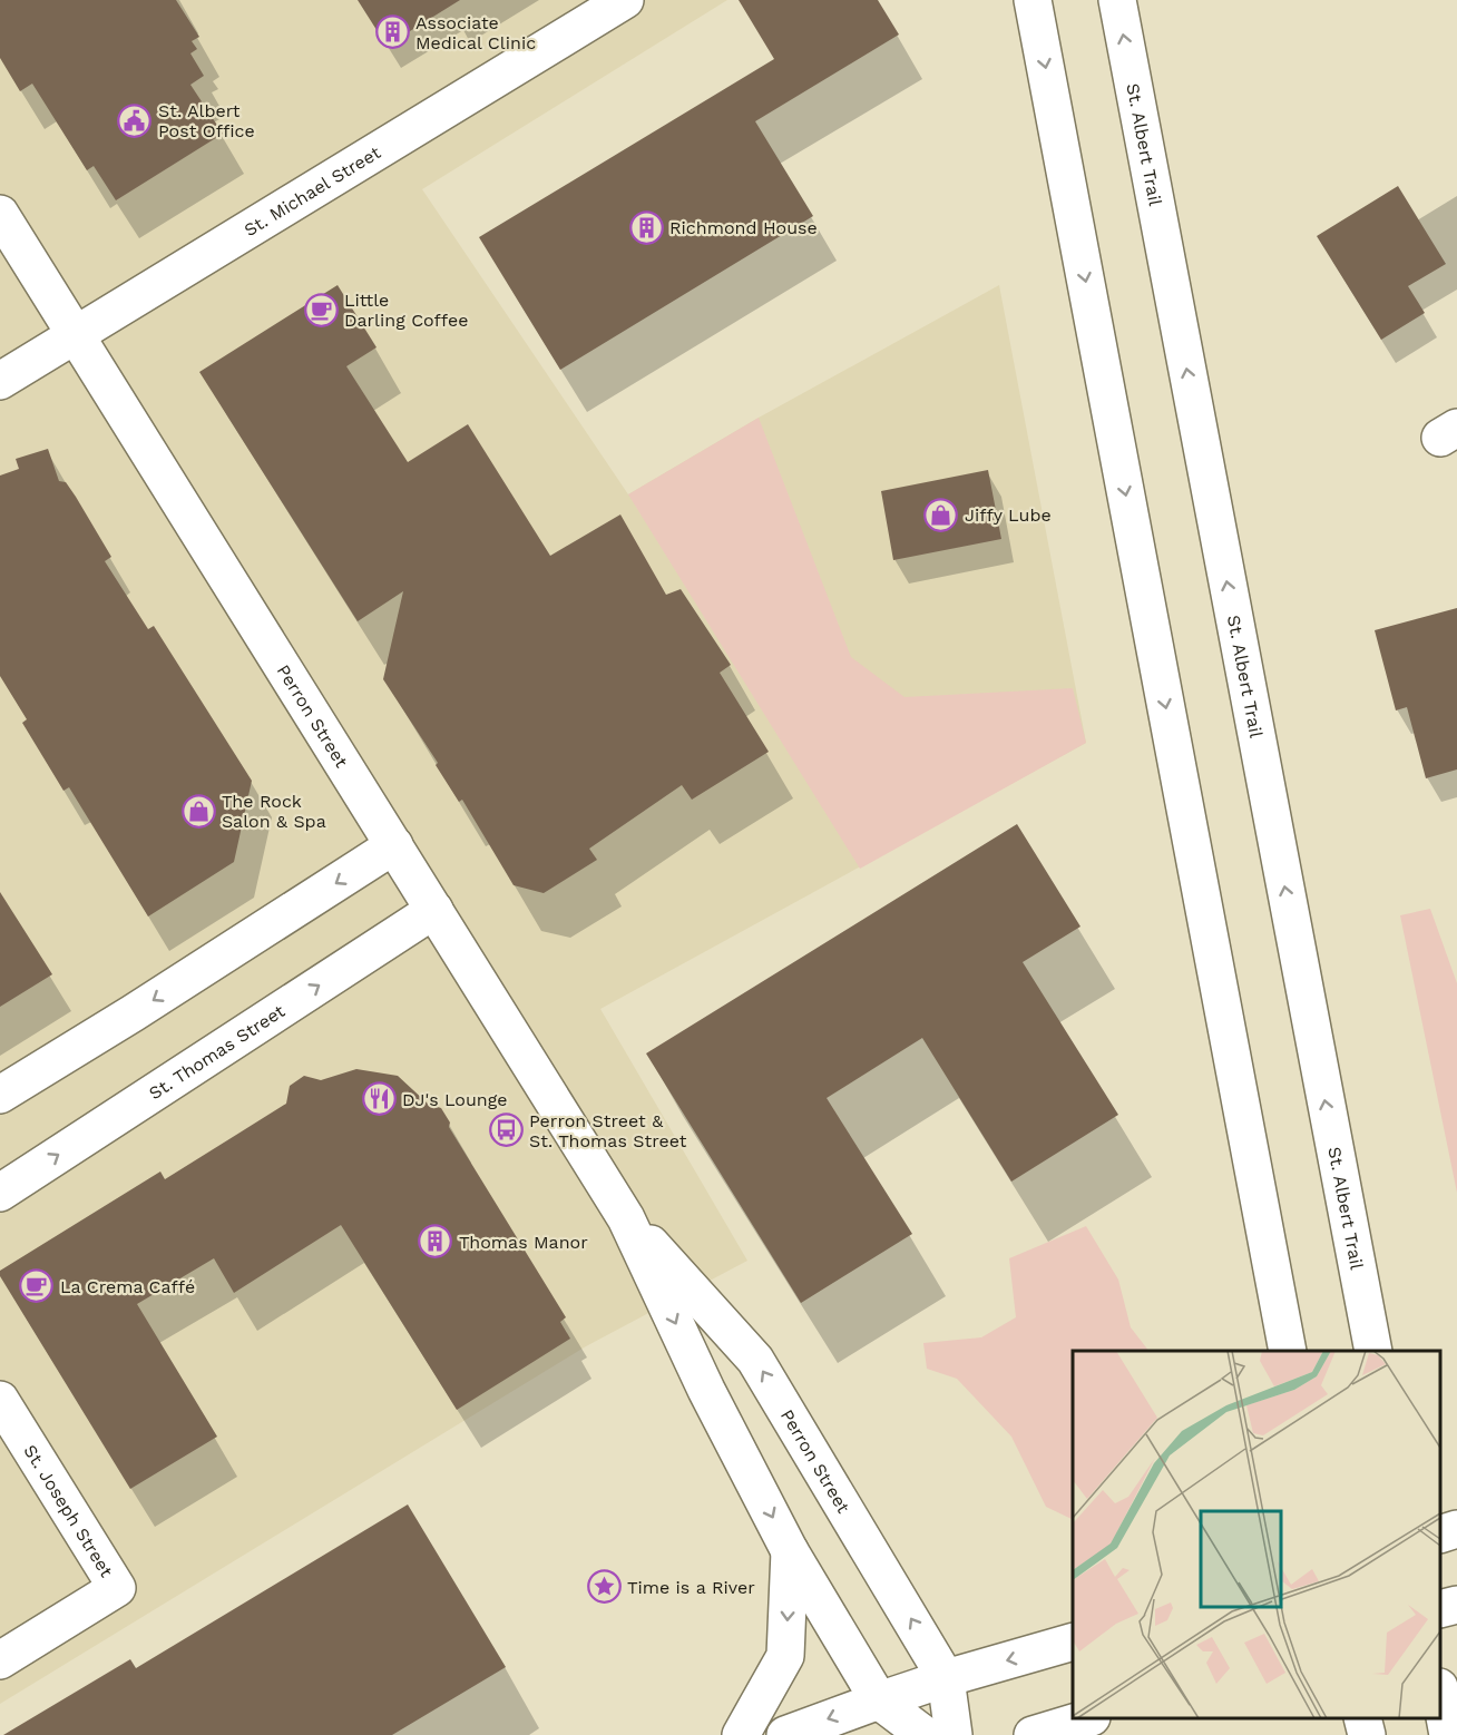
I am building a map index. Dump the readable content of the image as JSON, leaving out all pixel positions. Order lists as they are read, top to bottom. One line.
{"streets":{"street":["St. Albert Trail","St. Michael Street","Perron Street","St. Thomas Street","St. Joseph Street"]},"crossings":[["St. Michael Street","Perron Street"],["Perron Street","St. Thomas Street"]],"places":{"building":["Associate Medical Clinic","Richmond House","Thomas Manor"],"public building":["St. Albert Post Office"],"cafe":["Little Darling Coffee","La Crema Caffé"],"shop":["Jiffy Lube","The Rock Salon & Spa"],"restaurant":["DJ's Lounge"],"bus stop":["Perron Street & St. Thomas Street"],"place":["Time is a River"]}}
